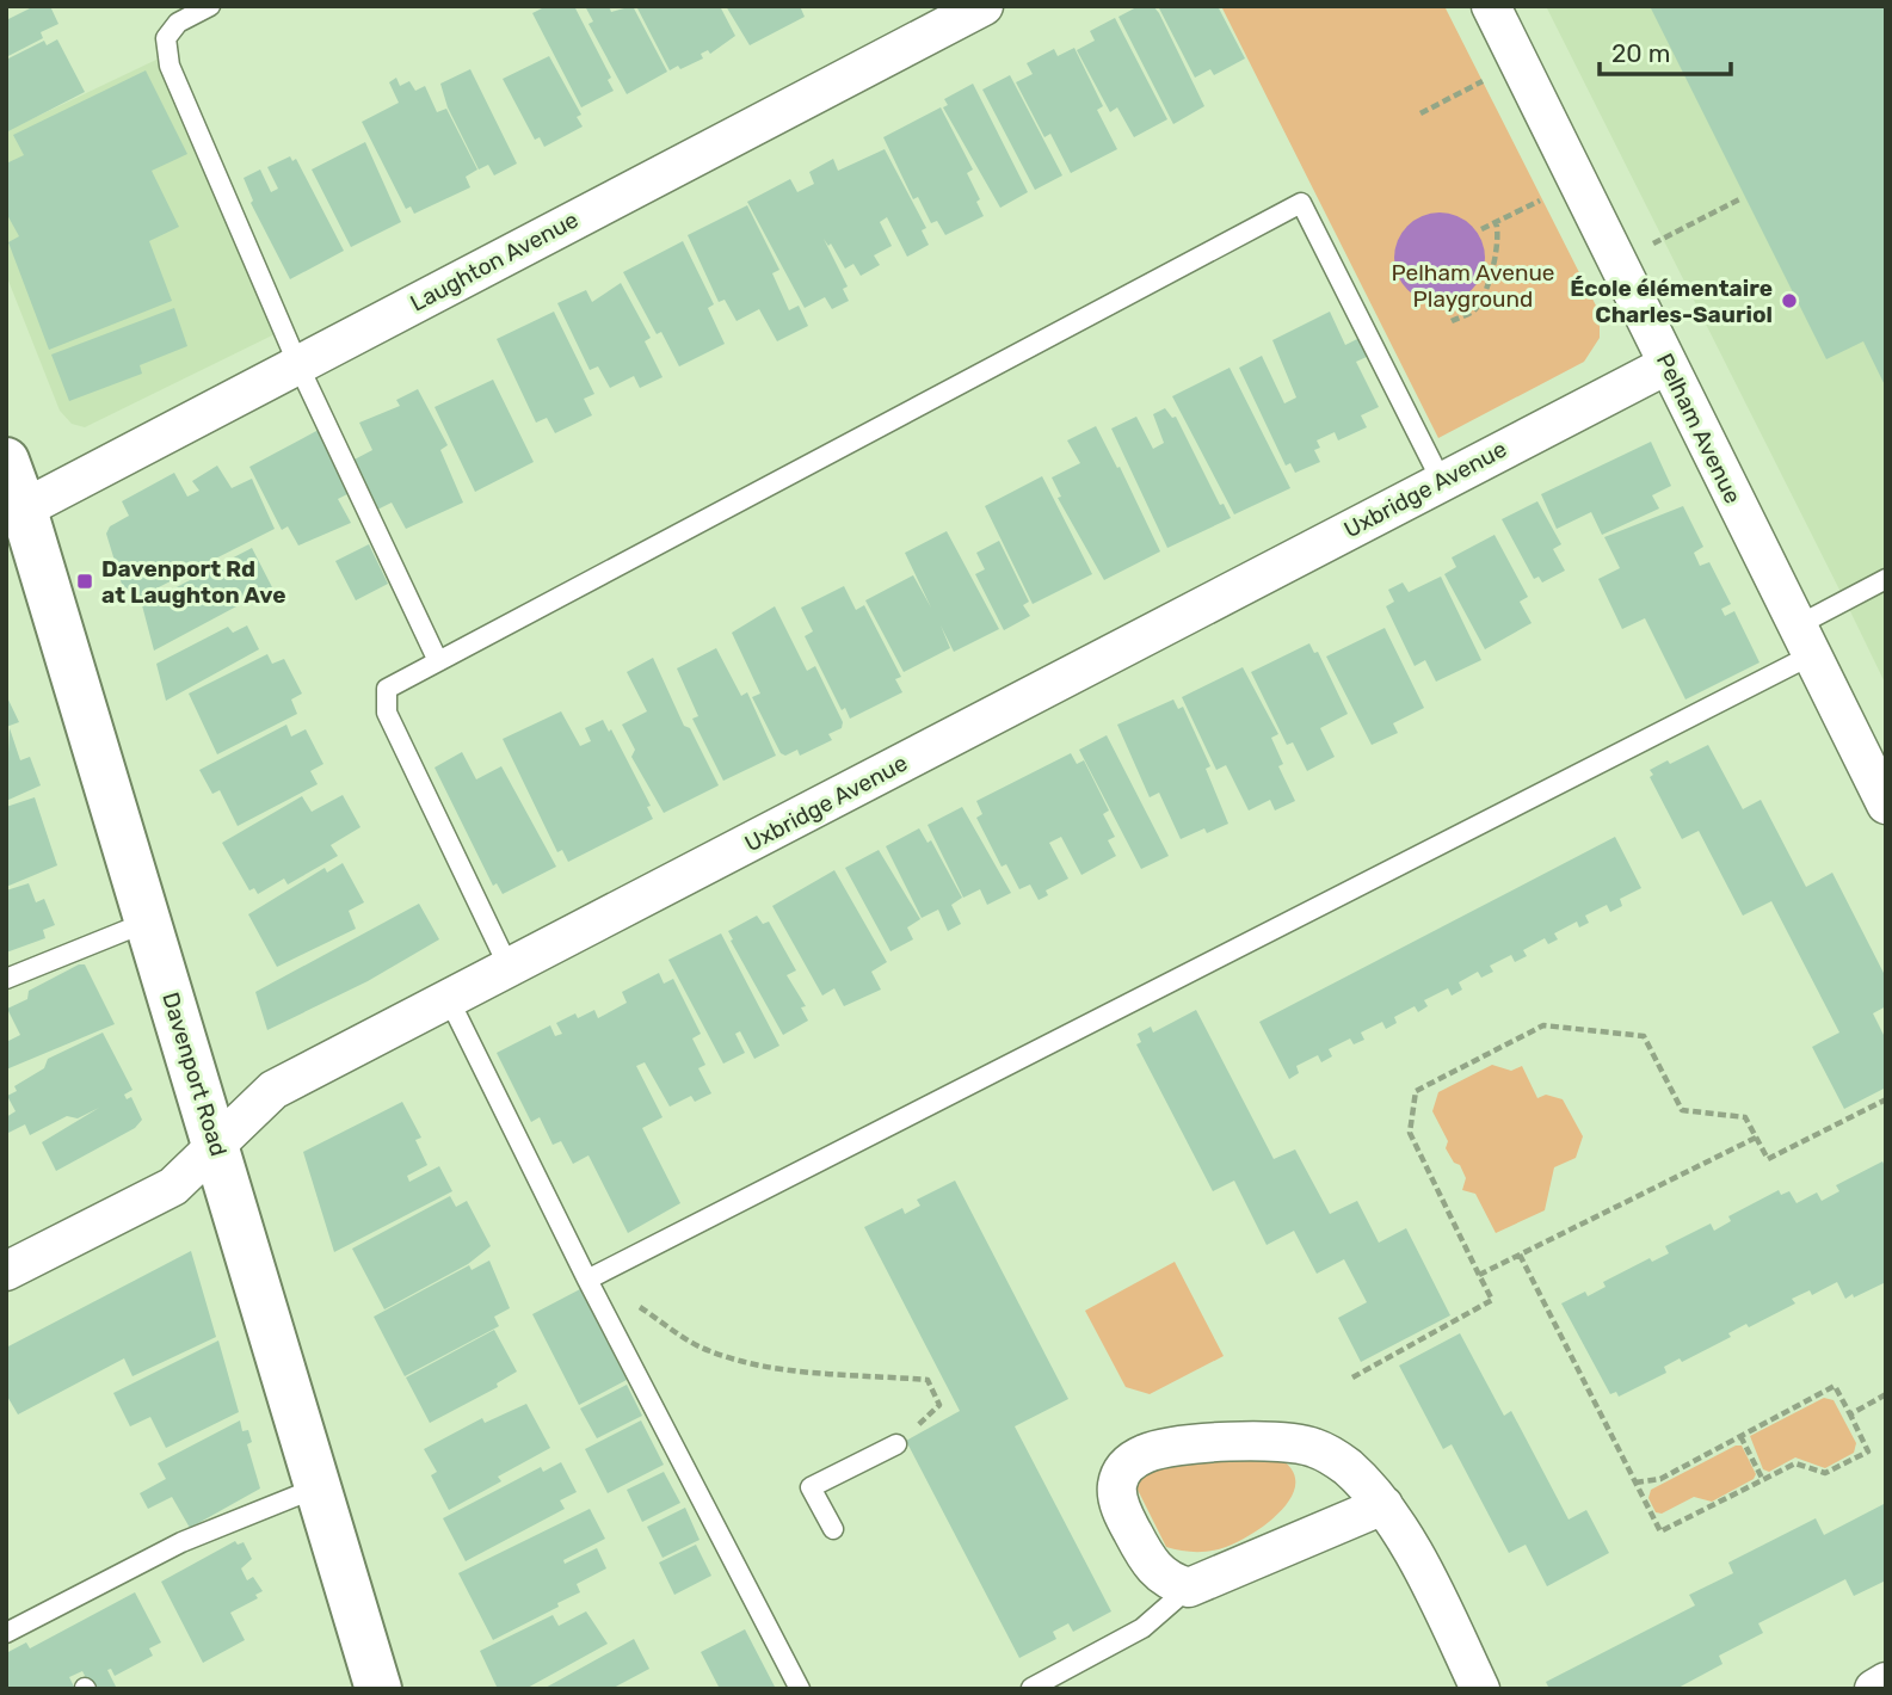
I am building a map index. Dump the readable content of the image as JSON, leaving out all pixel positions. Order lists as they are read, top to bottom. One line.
{"streets":{"street":["Laughton Avenue","Pelham Avenue","Uxbridge Avenue","Davenport Road"]},"crossings":[["Laughton Avenue","Davenport Road"],["Pelham Avenue","Uxbridge Avenue"],["Uxbridge Avenue","Davenport Road"]],"parks":["Pelham Avenue Playground"],"places":{"other":["École élémentaire Charles-Sauriol"],"transit":["Davenport Rd at Laughton Ave"]},"scale_bar":"20 m"}
